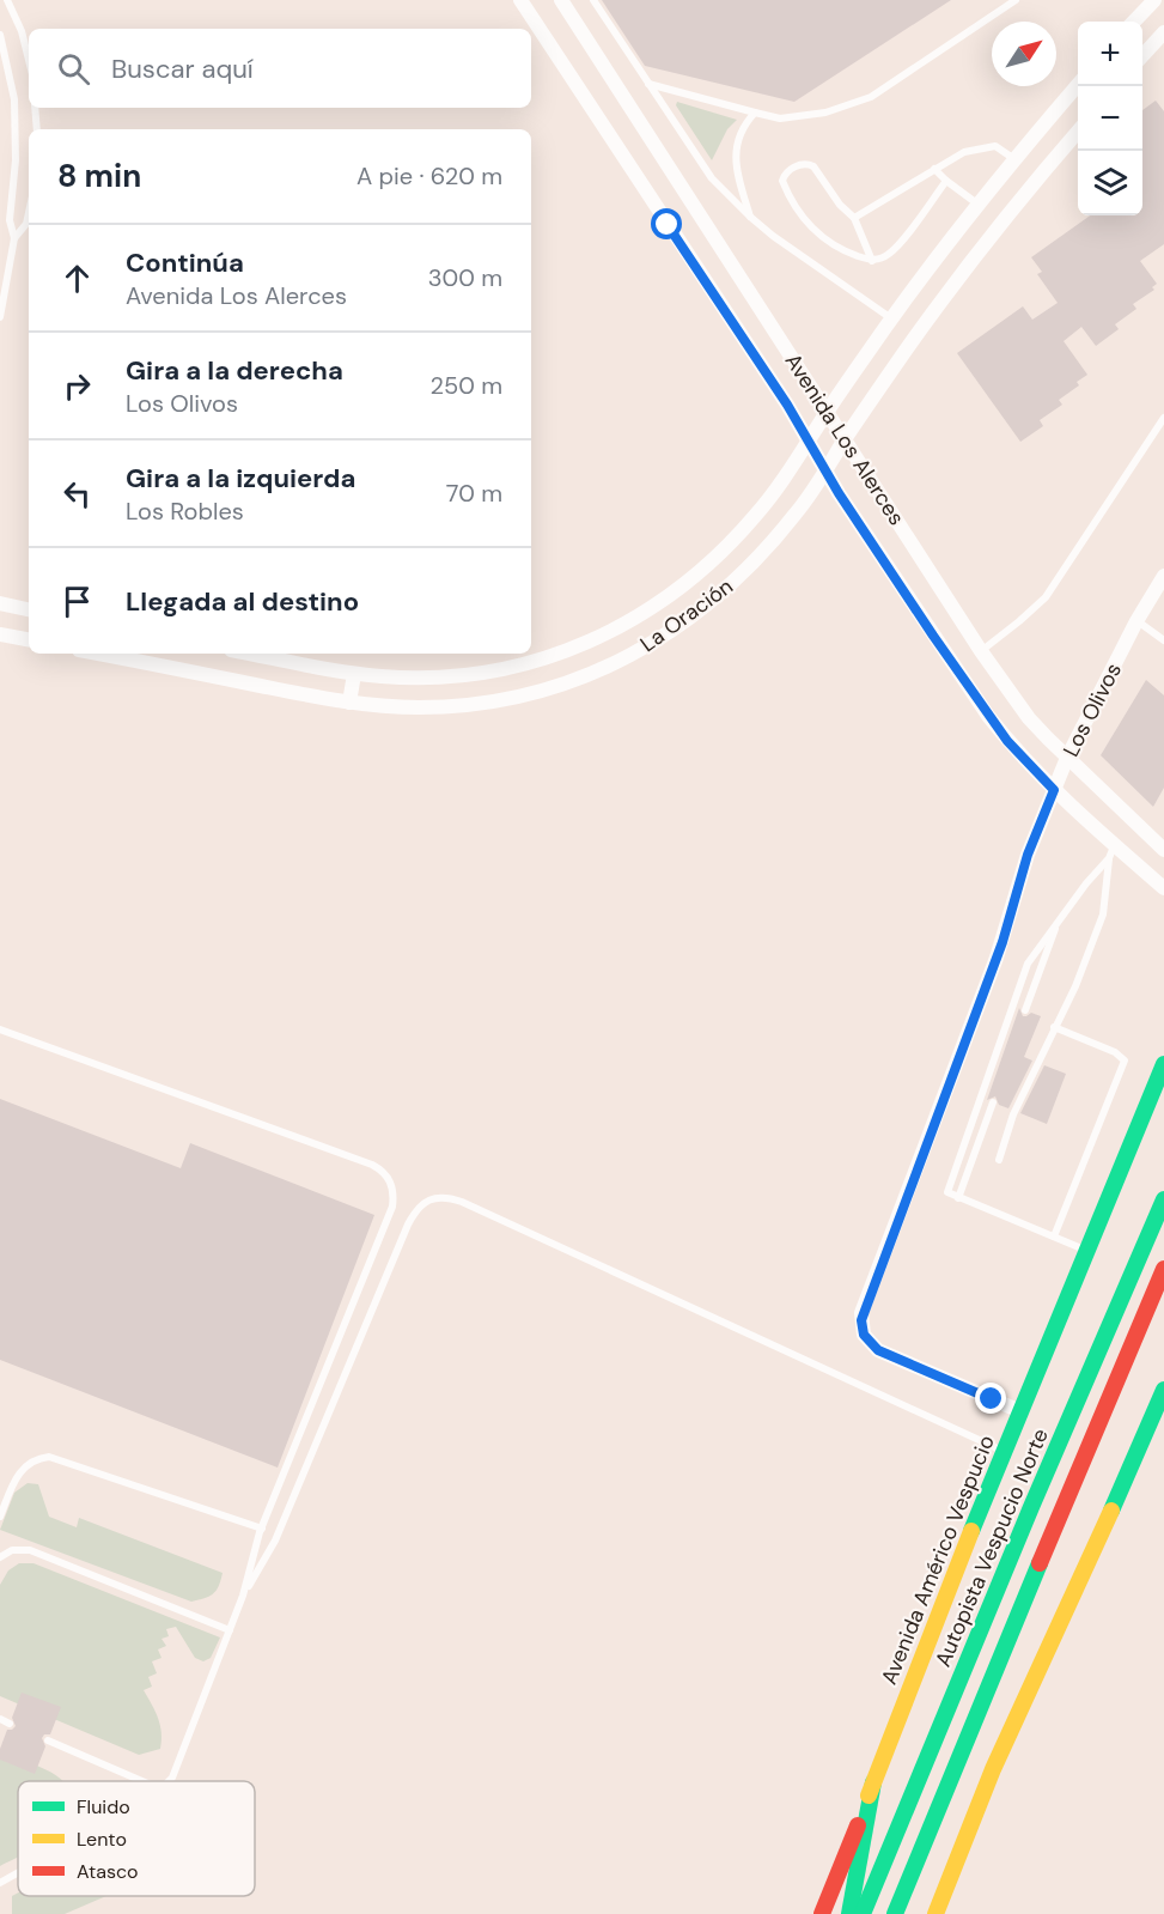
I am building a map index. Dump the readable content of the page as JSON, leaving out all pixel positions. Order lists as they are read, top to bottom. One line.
{"streets":{"main road":["Autopista Vespucio Norte","Avenida Américo Vespucio"],"street":["Avenida Los Alerces","La Oración","Los Olivos"]},"crossings":[["Avenida Los Alerces","La Oración"],["Avenida Los Alerces","Los Olivos"],["Los Olivos","Avenida Américo Vespucio"]],"legend":["Fluido","Lento","Atasco"],"north":"top right","page":{"map_buttons":["+","−"],"search":"Buscar aquí","heading":["8 min","A pie · 620 m"],"list":[["Continúa","Avenida Los Alerces","300 m"],["Gira a la derecha","Los Olivos","250 m"],["Gira a la izquierda","Los Robles","70 m"],"Llegada al destino"]}}
